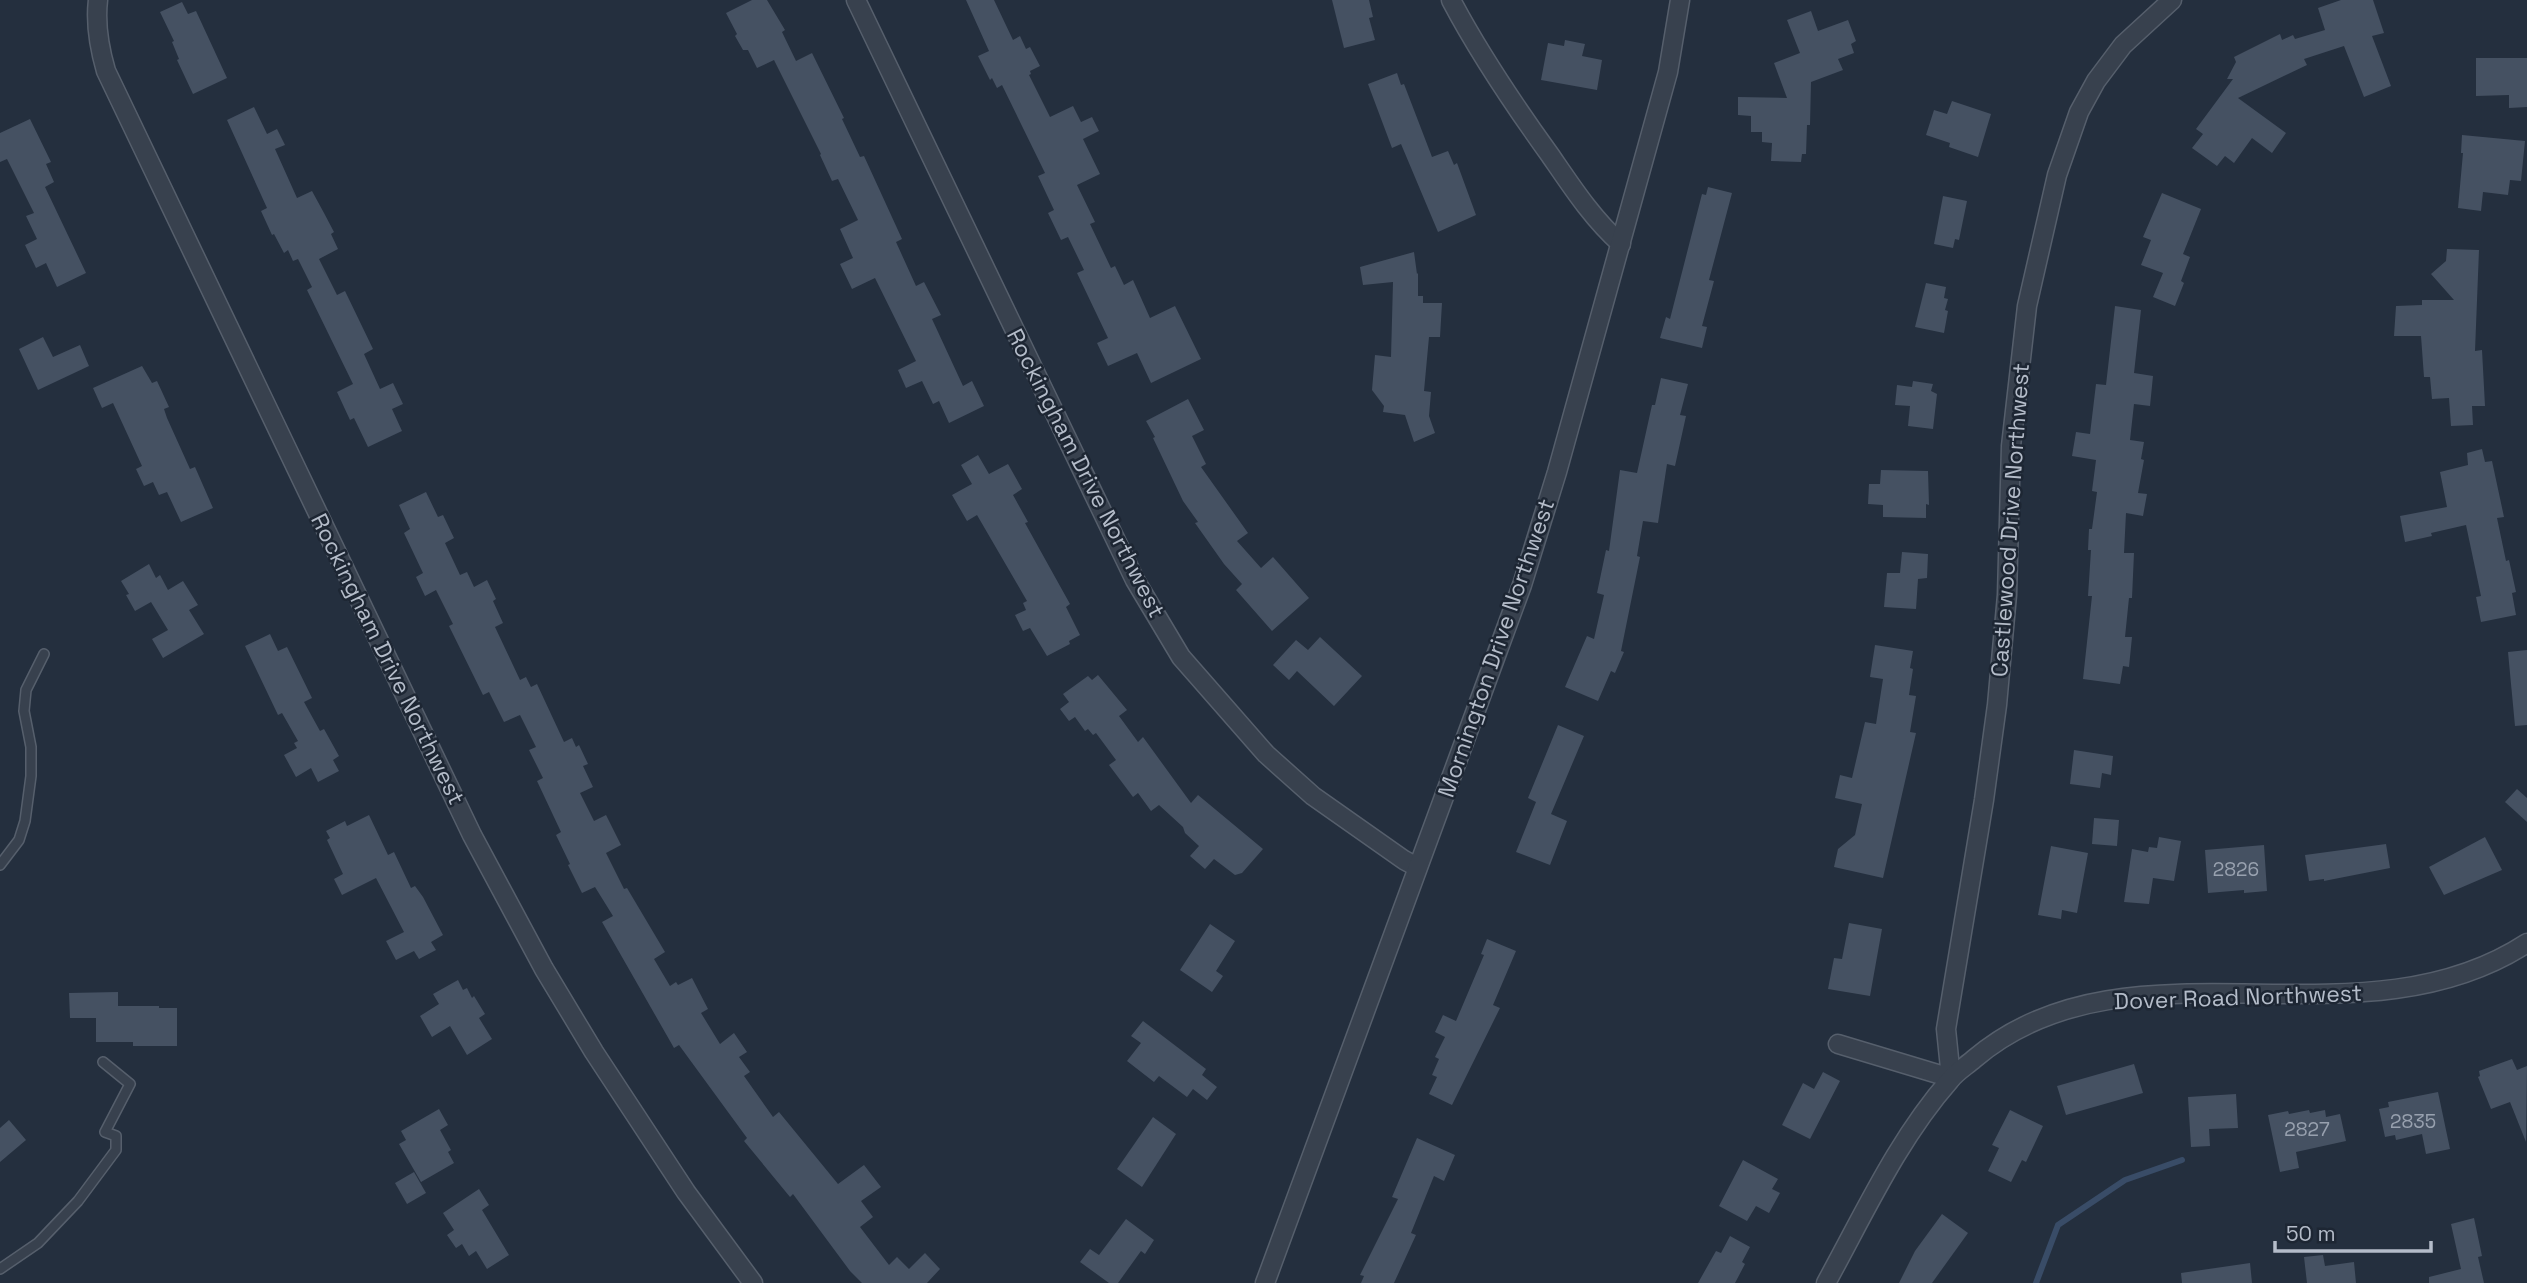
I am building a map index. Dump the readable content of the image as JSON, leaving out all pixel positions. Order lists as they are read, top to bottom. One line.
{"streets":{"street":["Rockingham Drive Northwest","Castlewood Drive Northwest","Mornington Drive Northwest","Dover Road Northwest"]},"crossings":[["Rockingham Drive Northwest","Mornington Drive Northwest"],["Castlewood Drive Northwest","Dover Road Northwest"]],"house_numbers":["2826","2835","2827"],"scale_bar":"50 m"}
